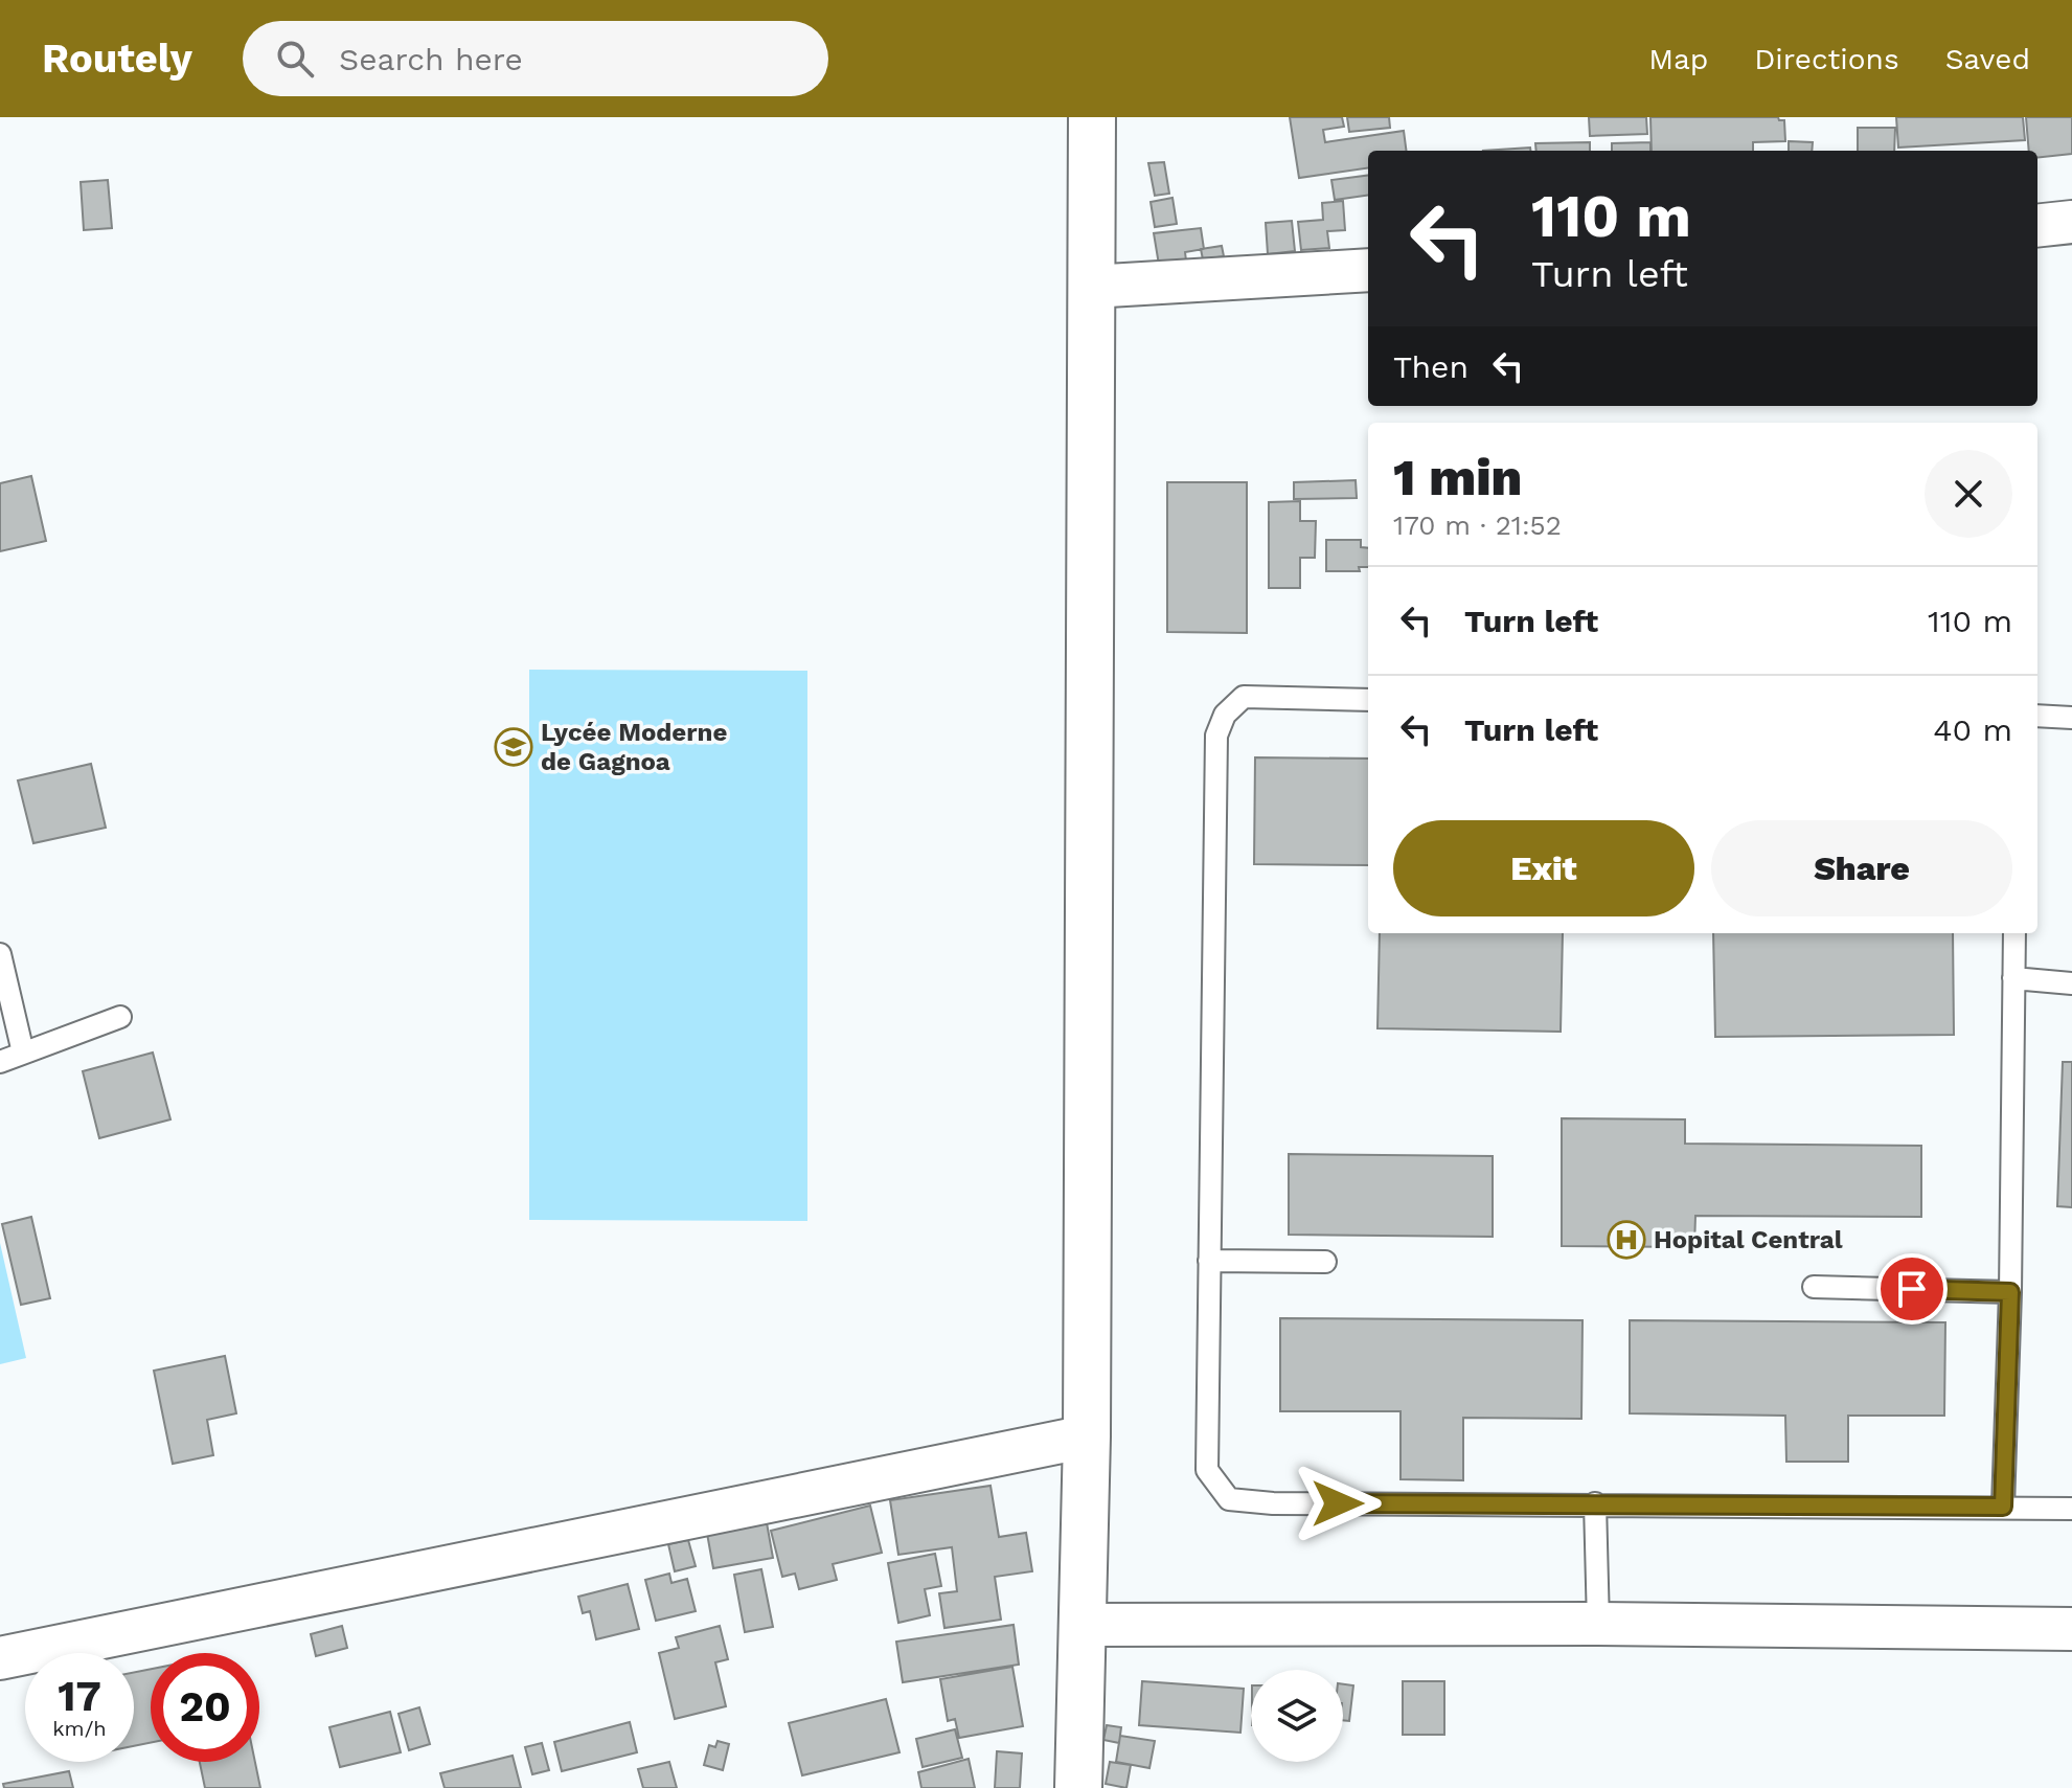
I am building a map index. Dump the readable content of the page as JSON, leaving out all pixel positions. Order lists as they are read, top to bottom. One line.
{"places":{"school or university":["Lycée Moderne de Gagnoa"],"hospital":["Hopital Central"]},"page":{"header":"Routely","search":"Search here","nav":["Map","Directions","Saved"],"turn":["110 m","Turn left"],"then":"Then","heading":["1 min","170 m · 21:52"],"list":[{"name":"Turn left","value":"110 m"},{"name":"Turn left","value":"40 m"}],"buttons":["Exit","Share"],"speed":"17 km/h","limit":"20"}}
